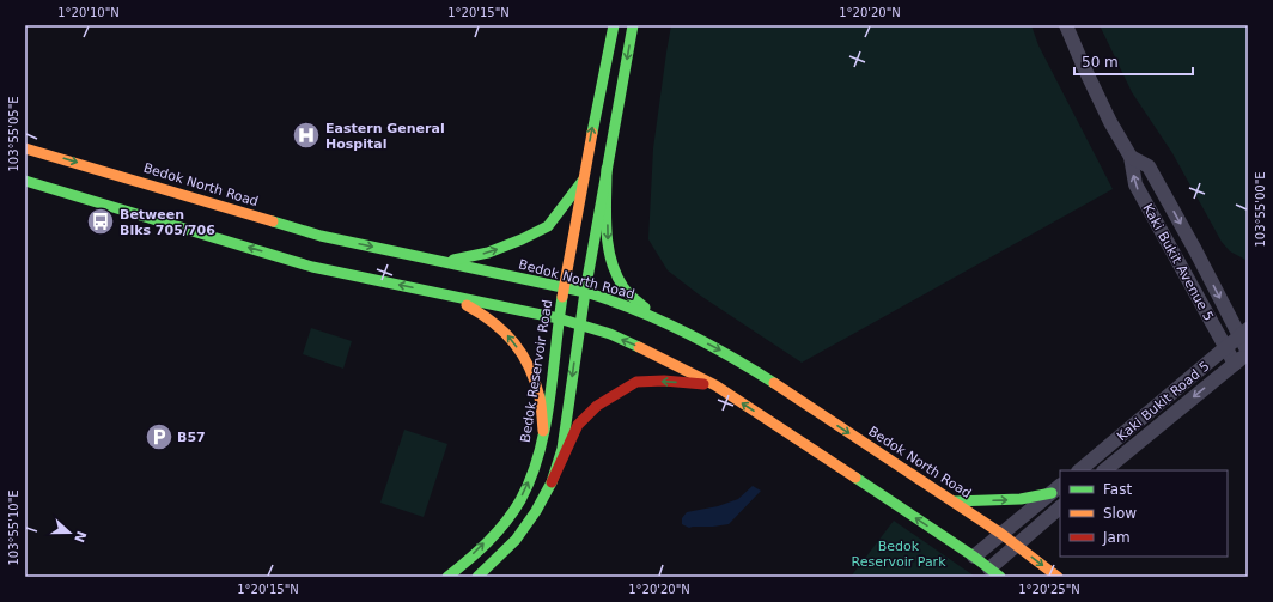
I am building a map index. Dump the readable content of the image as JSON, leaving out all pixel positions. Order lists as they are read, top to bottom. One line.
{"streets":{"main road":["Bedok North Road","Bedok Reservoir Road"],"street":["Kaki Bukit Avenue 5","Kaki Bukit Road 5"]},"crossings":[["Bedok North Road","Bedok Reservoir Road"],["Kaki Bukit Avenue 5","Kaki Bukit Road 5"]],"parks":["Bedok Reservoir Park"],"places":{"hospital":["Eastern General Hospital"],"bus stop":["Between Blks 705/706"],"parking":["B57"]},"legend":["Fast","Slow","Jam"],"scale_bar":"50 m","north":"right","coordinates":["1°20'10\"N","1°20'15\"N","1°20'20\"N","103°55'05\"E","103°55'00\"E","103°55'10\"E","1°20'25\"N"]}
